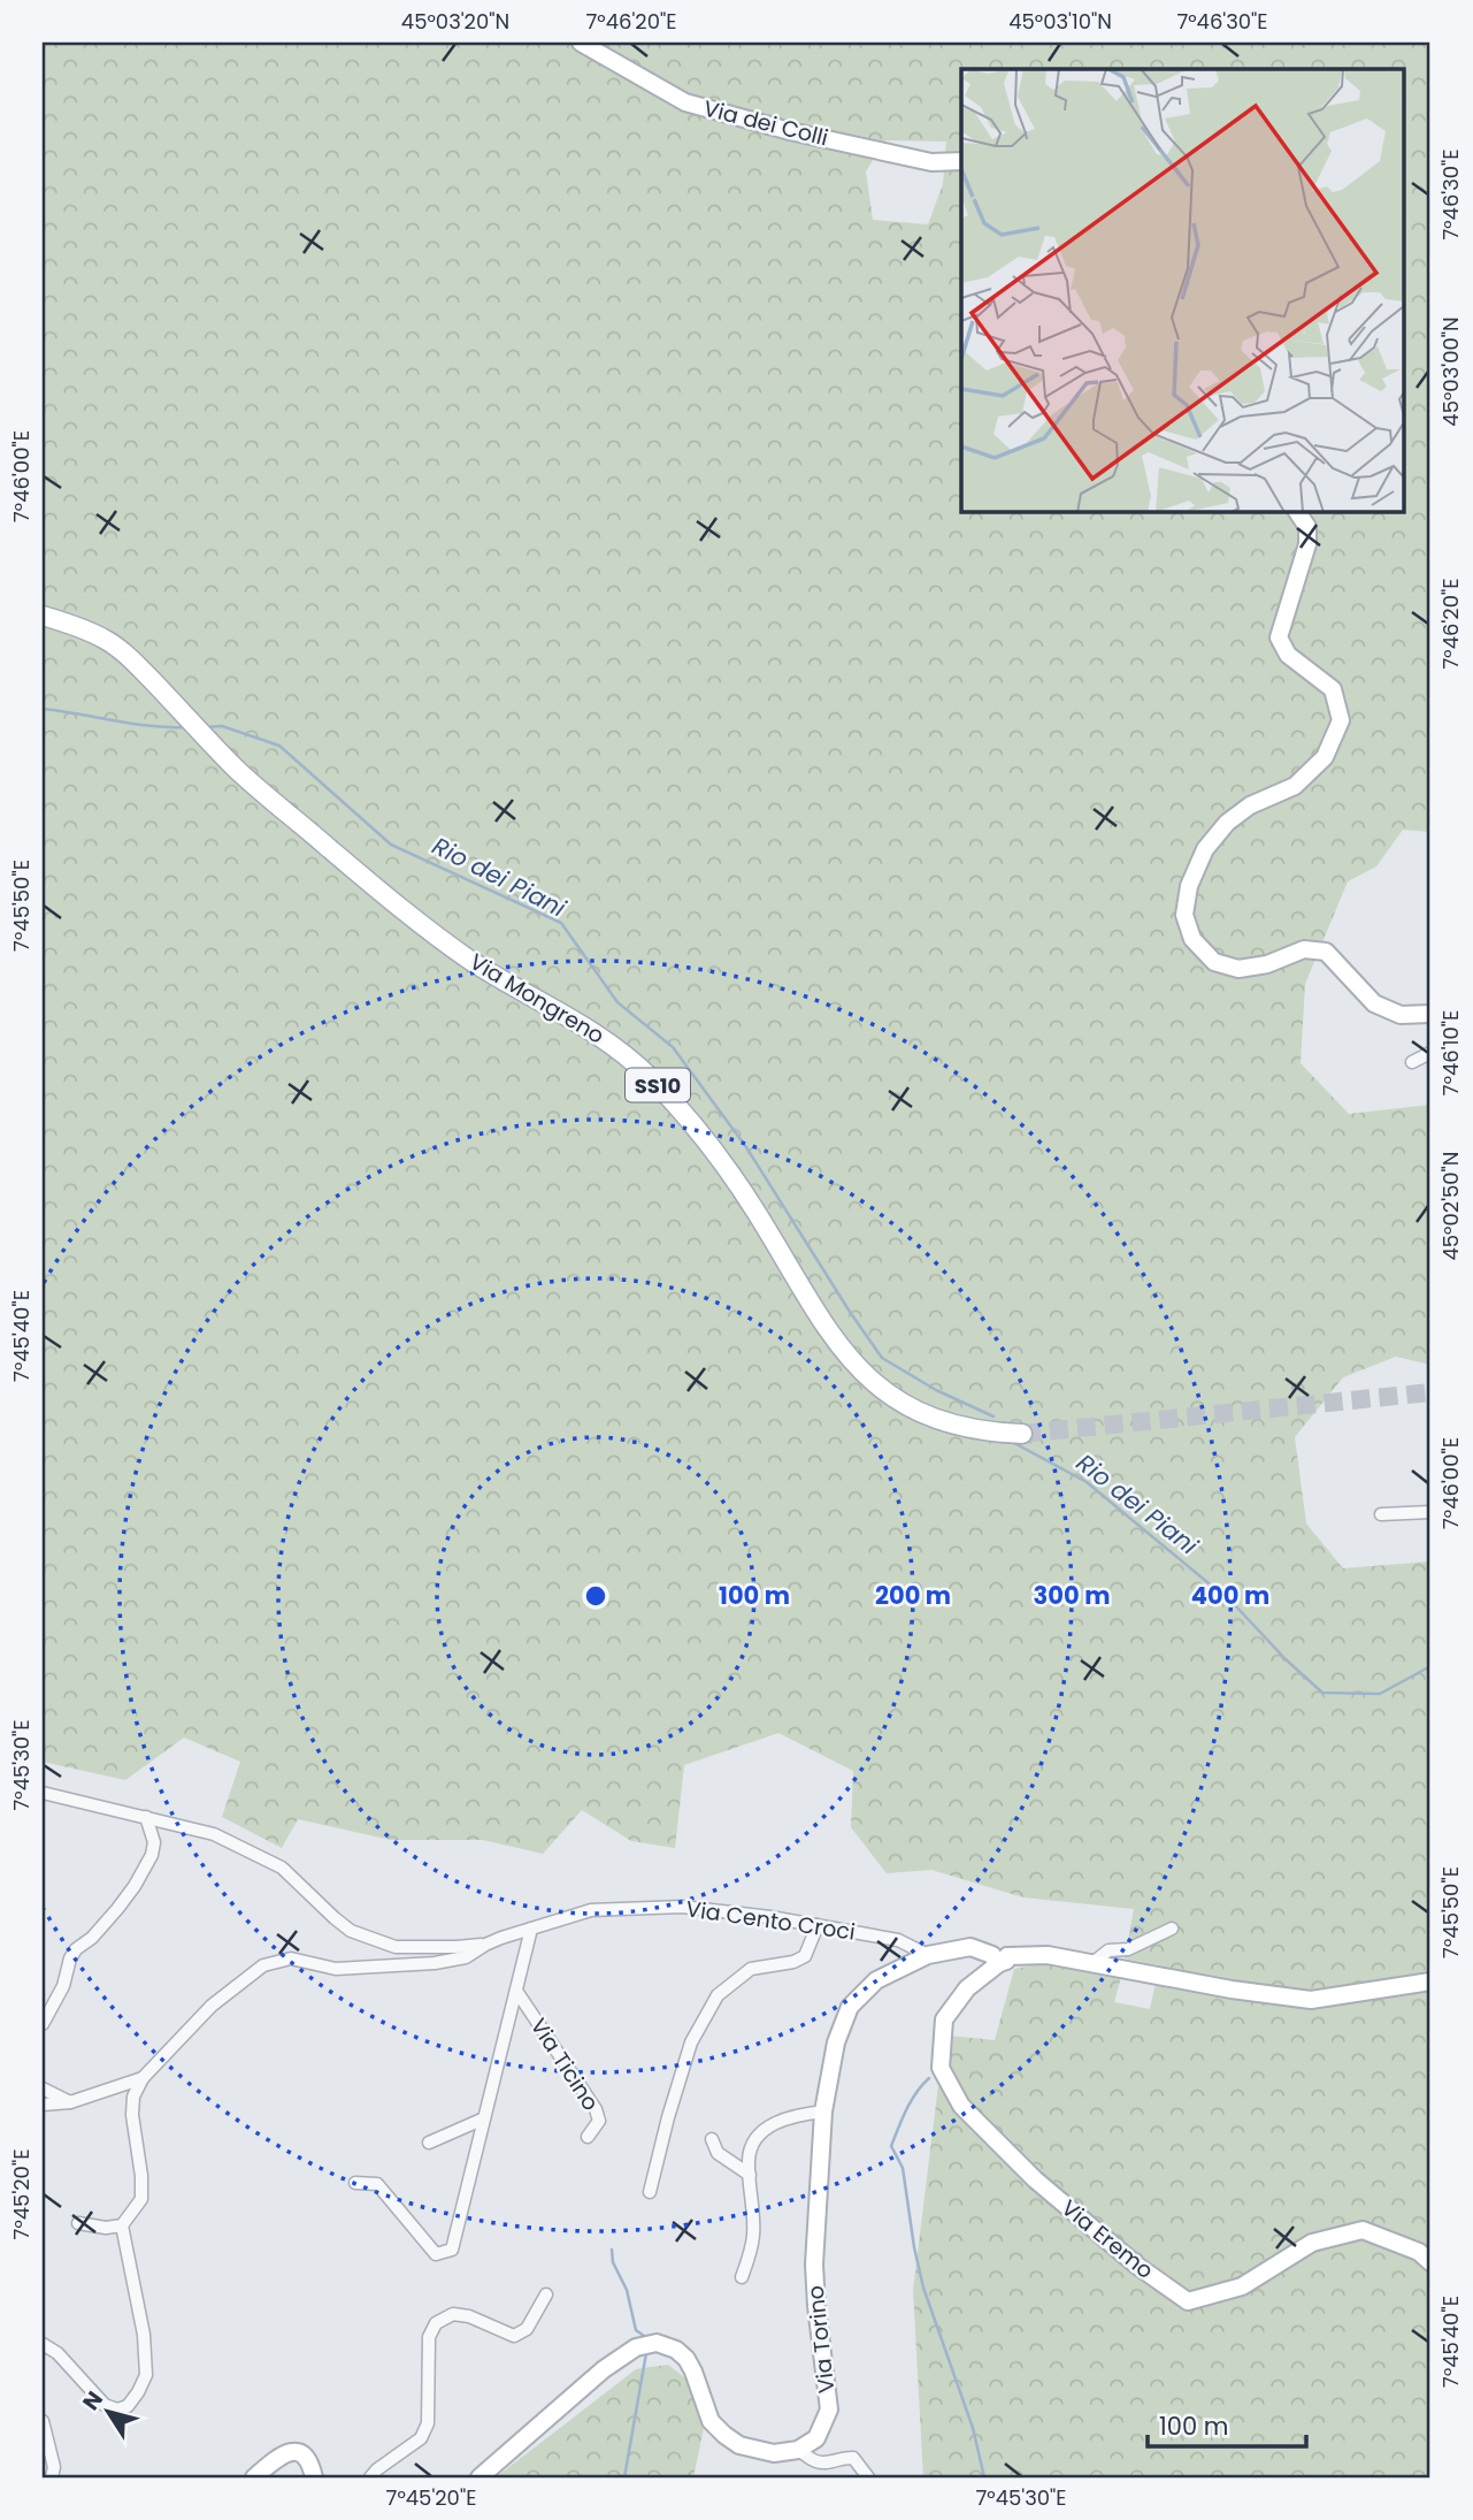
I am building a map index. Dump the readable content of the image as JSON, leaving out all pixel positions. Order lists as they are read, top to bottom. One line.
{"streets":{"main road":["Via Mongreno","SS10"],"street":["Via dei Colli","Via Cento Croci","Via Ticino","Via Eremo","Via Torino"]},"crossings":[["Via Cento Croci","Via Ticino"],["Via Cento Croci","Via Torino"],["Via Eremo","Via Torino"]],"water":["Rio dei Piani"],"scale_bar":"100 m","north":"top left","coordinates":["45°03'20\"N","7°46'20\"E","45°03'10\"N","7°46'30\"E","45°03'00\"N","7°46'00\"E","7°45'50\"E","7°46'10\"E","45°02'50\"N","7°45'40\"E","7°45'30\"E","7°45'20\"E"],"rings":["100 m","200 m","300 m","400 m"]}
